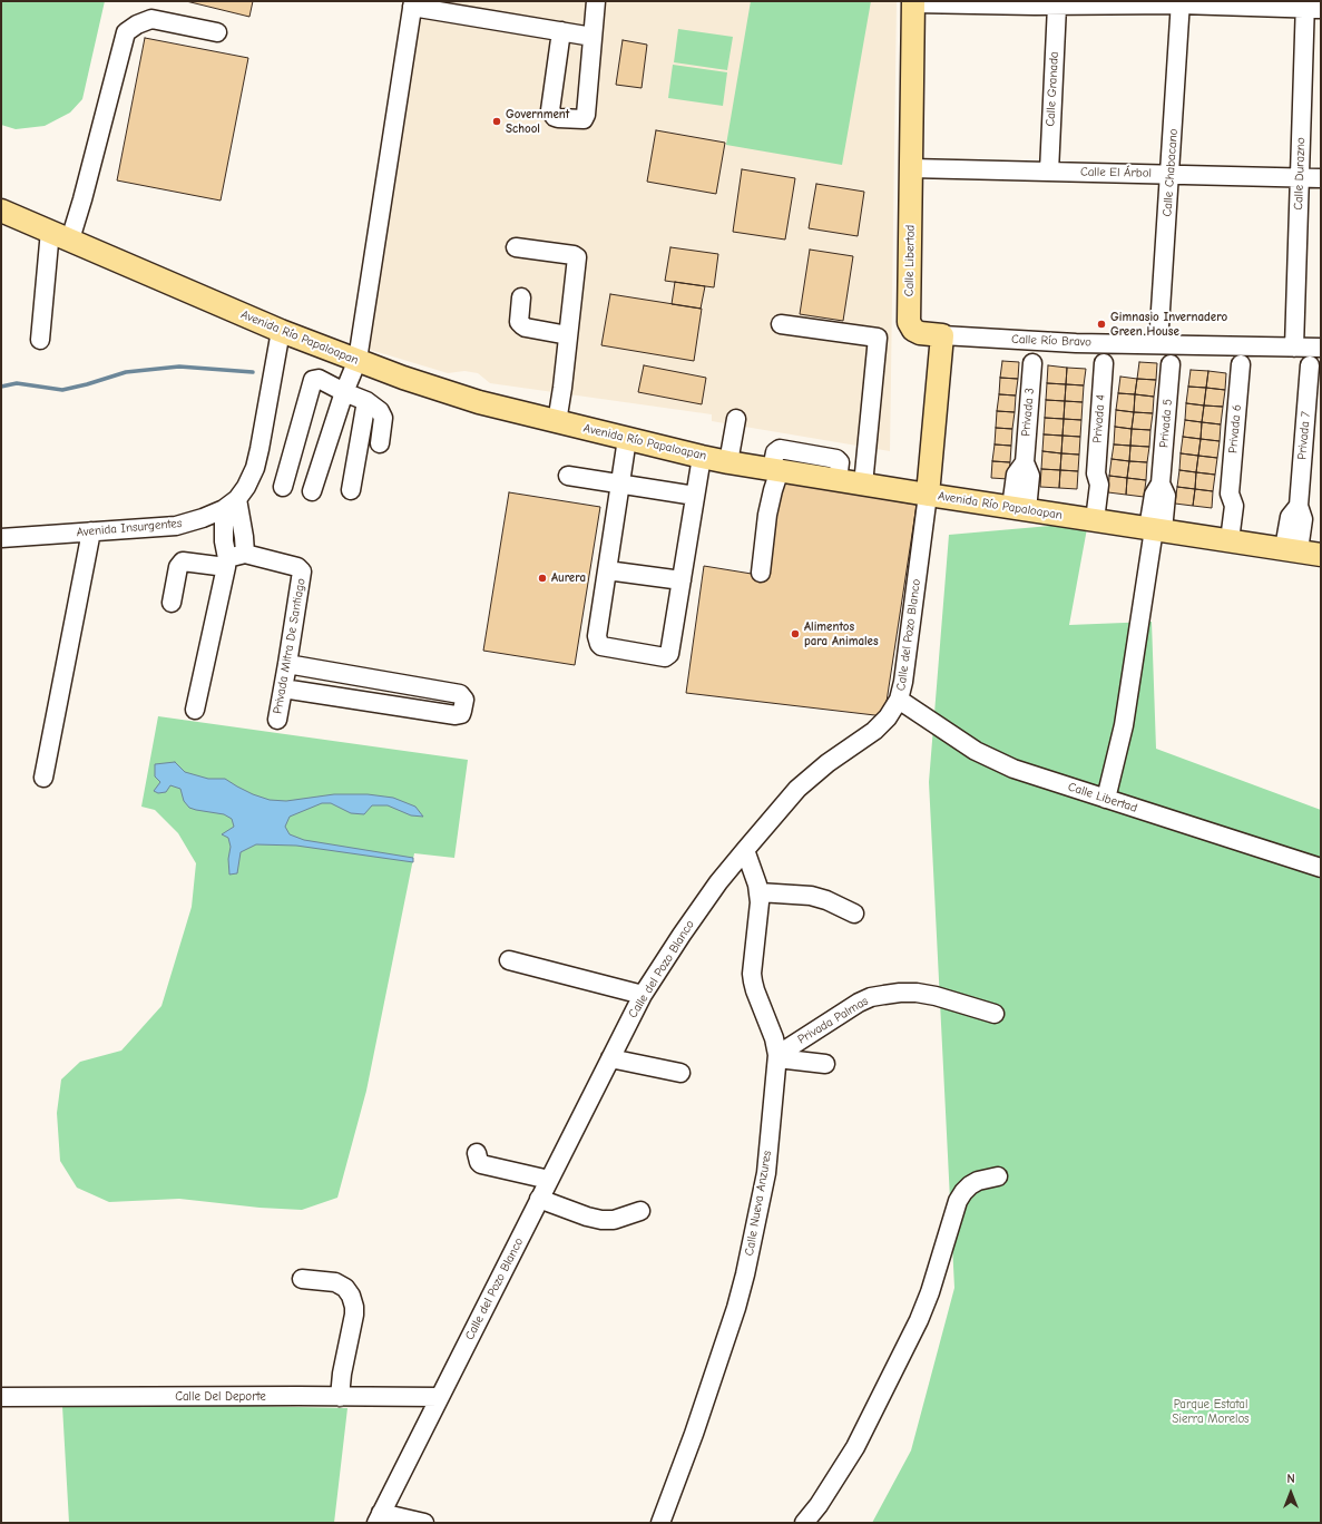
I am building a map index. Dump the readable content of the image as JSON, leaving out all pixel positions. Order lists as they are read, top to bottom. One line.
{"streets":{"main road":["Calle Libertad","Avenida Río Papaloapan"],"street":["Calle Granada","Calle El Árbol","Calle Chabacano","Calle Durazno","Calle Río Bravo","Privada 3","Privada 4","Privada 5","Privada 6","Privada 7","Avenida Insurgentes","Calle del Pozo Blanco","Privada Mitra De Santiago","Privada Palmas","Calle Nueva Anzures","Calle Del Deporte"]},"crossings":[["Calle Granada","Calle El Árbol"],["Calle El Árbol","Calle Chabacano"],["Calle El Árbol","Calle Durazno"],["Calle El Árbol","Calle Libertad"],["Calle Chabacano","Calle Río Bravo"],["Calle Durazno","Calle Río Bravo"],["Calle Libertad","Calle Río Bravo"],["Calle Libertad","Privada 5"],["Calle Libertad","Calle del Pozo Blanco"],["Avenida Río Papaloapan","Privada 3"],["Avenida Río Papaloapan","Privada 4"],["Avenida Río Papaloapan","Privada 5"],["Avenida Río Papaloapan","Privada 6"],["Avenida Río Papaloapan","Privada 7"],["Avenida Río Papaloapan","Calle del Pozo Blanco"],["Calle del Pozo Blanco","Calle Nueva Anzures"],["Calle del Pozo Blanco","Calle Del Deporte"],["Privada Palmas","Calle Nueva Anzures"]],"parks":["Parque Estatal Sierra Morelos"],"places":["Government School","Gimnasio Invernadero Green House","Aurera","Alimentos para Animales"],"north":"top"}
